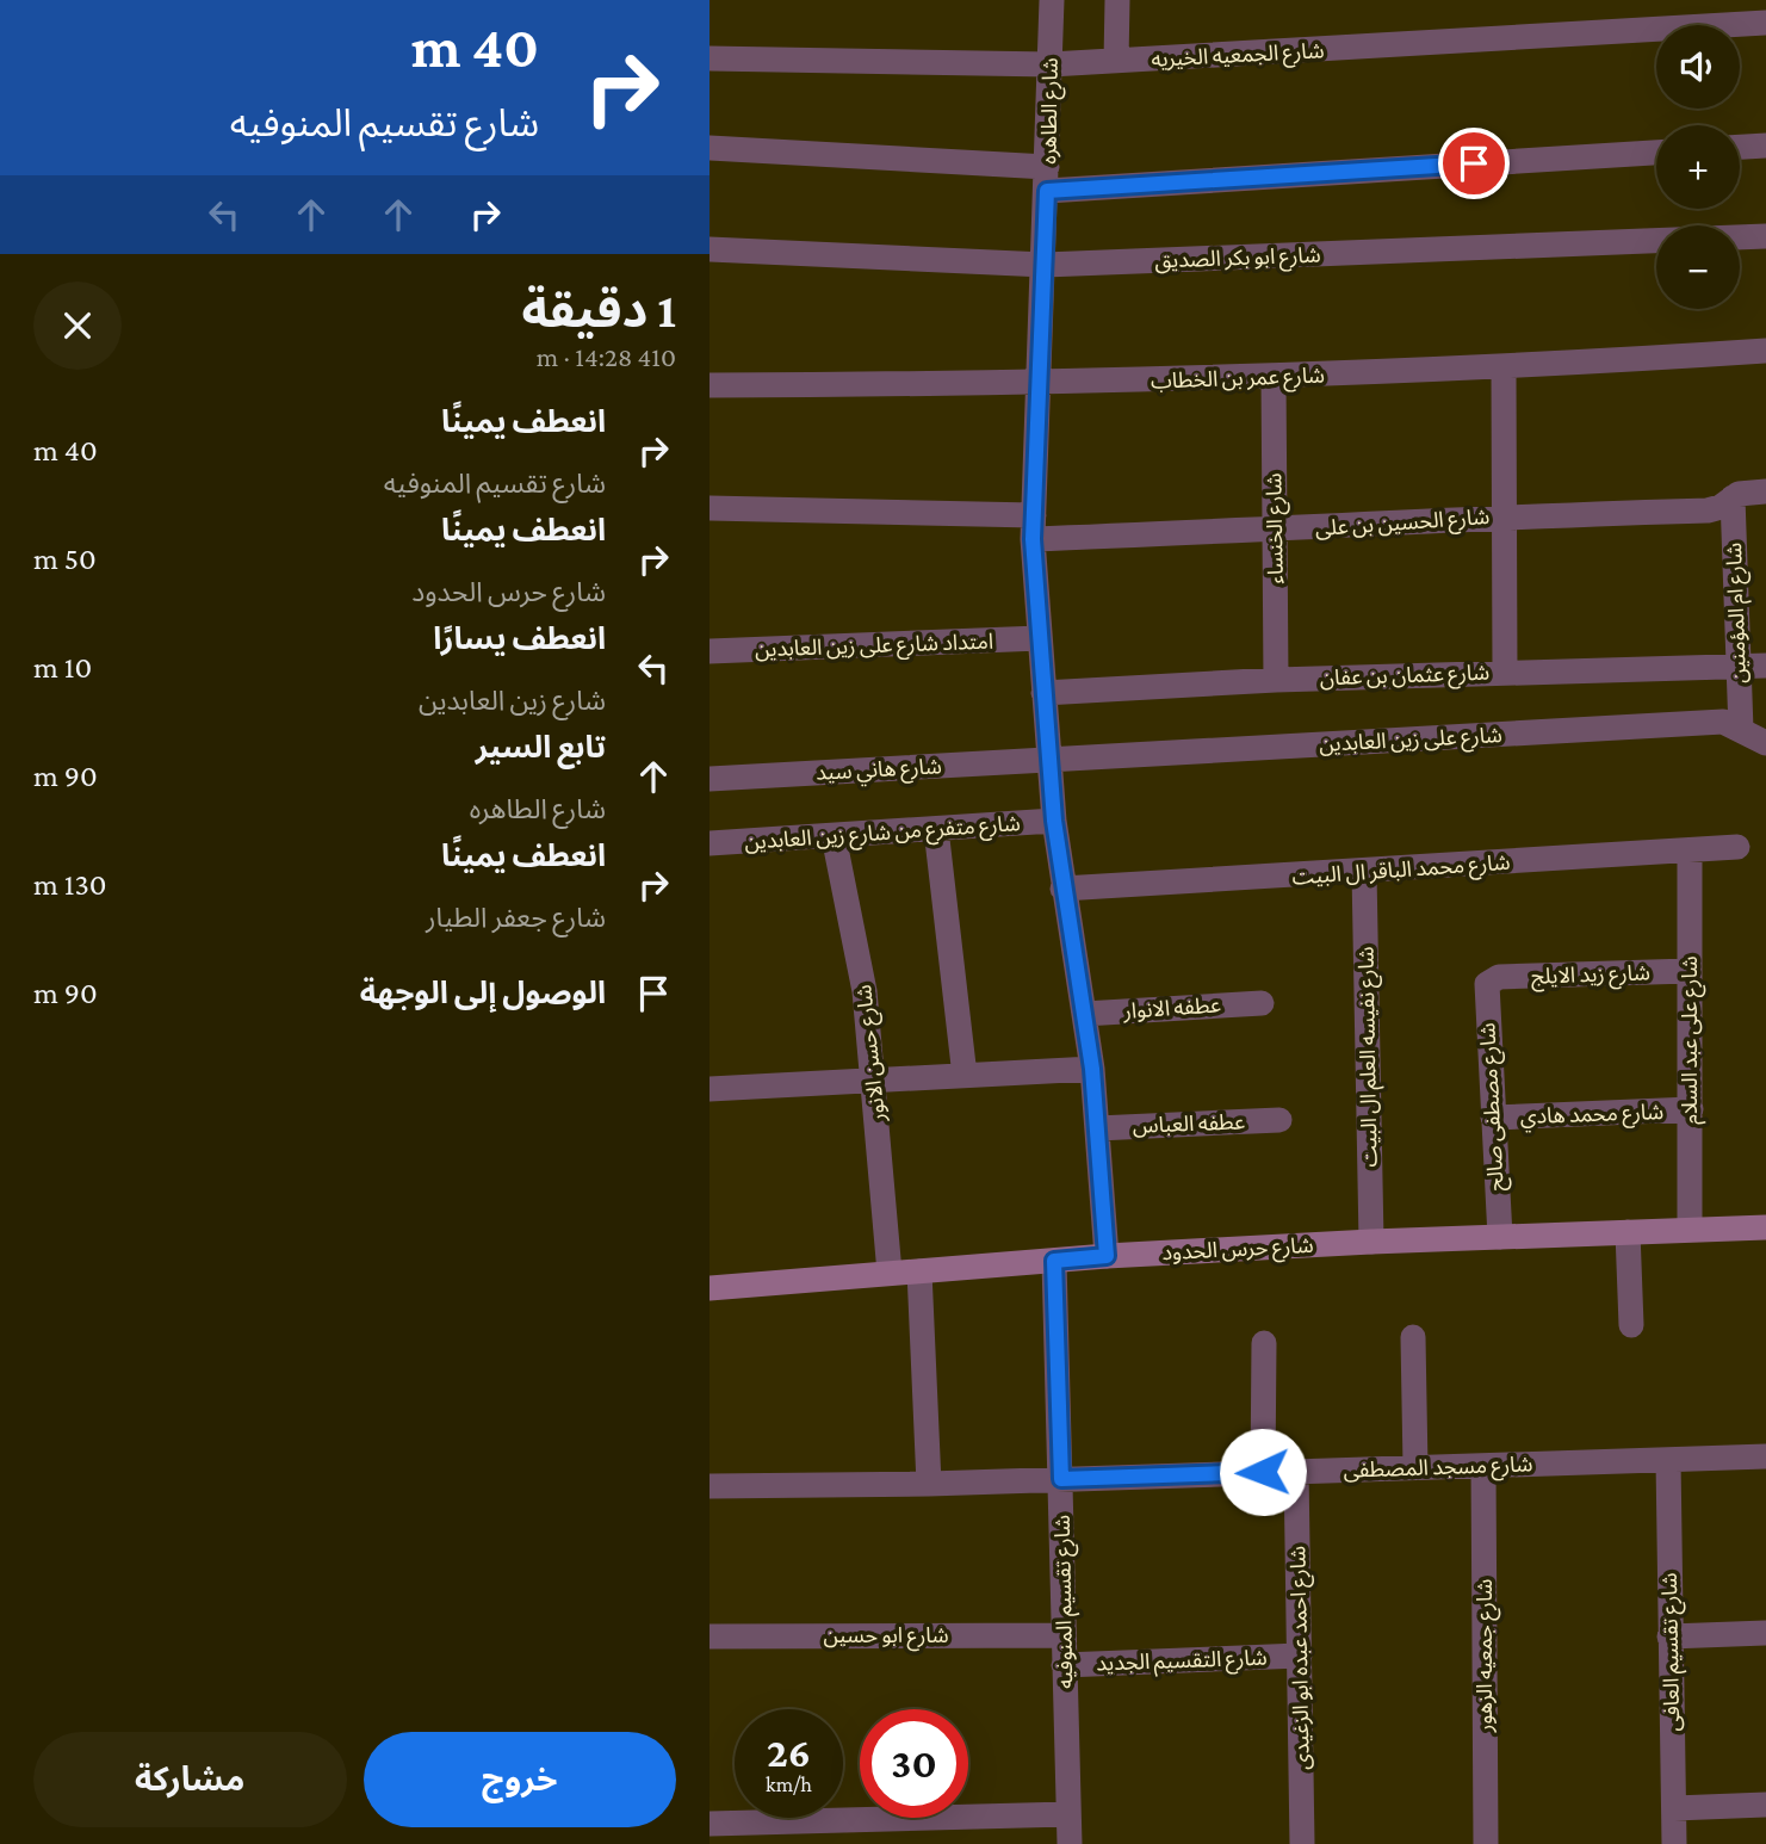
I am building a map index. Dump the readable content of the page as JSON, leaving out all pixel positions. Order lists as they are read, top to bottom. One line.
{"streets":{"street":["شارع الجمعيه الخيريه","شارع الطاهره","شارع ابو بكر الصديق","شارع عمر بن الخطاب","شارع الحسين بن على","شارع الخنساء","شارع ام المؤمنين","امتداد شارع على زين العابدين","شارع عثمان بن عفان","شارع على زين العابدين","شارع هاني سيد","شارع متفرع من شارع زين العابدين","شارع محمد الباقر ال البيت","شارع زيد الايلج","عطفه الانوار","شارع على عبد السلام","شارع حسن الانور","شارع نفيسه العلم ال البيت","شارع مصطفى صالح","شارع محمد هادي","عطفه العباس","شارع حرس الحدود","شارع مسجد المصطفى","شارع تقسيم المنوفيه","شارع ابو حسين","شارع تقسيم العافى","شارع جمعيه الزهور","شارع احمد عبده ابو الزغيدى","شارع التقسيم الجديد"]},"crossings":[["شارع الجمعيه الخيريه","شارع الطاهره"],["شارع الطاهره","شارع ابو بكر الصديق"],["شارع الطاهره","شارع عمر بن الخطاب"],["شارع الطاهره","شارع الحسين بن على"],["شارع الطاهره","امتداد شارع على زين العابدين"],["شارع الطاهره","شارع عثمان بن عفان"],["شارع الطاهره","شارع على زين العابدين"],["شارع الطاهره","شارع هاني سيد"],["شارع الطاهره","شارع متفرع من شارع زين العابدين"],["شارع الطاهره","شارع محمد الباقر ال البيت"],["شارع الطاهره","عطفه الانوار"],["شارع الطاهره","عطفه العباس"],["شارع الطاهره","شارع حرس الحدود"],["شارع عمر بن الخطاب","شارع الخنساء"],["شارع الحسين بن على","شارع الخنساء"],["شارع الحسين بن على","شارع ام المؤمنين"],["شارع الخنساء","شارع عثمان بن عفان"],["شارع ام المؤمنين","شارع عثمان بن عفان"],["شارع ام المؤمنين","شارع على زين العابدين"],["شارع على زين العابدين","شارع هاني سيد"],["شارع متفرع من شارع زين العابدين","شارع حسن الانور"],["شارع محمد الباقر ال البيت","شارع على عبد السلام"],["شارع محمد الباقر ال البيت","شارع نفيسه العلم ال البيت"],["شارع زيد الايلج","شارع على عبد السلام"],["شارع زيد الايلج","شارع مصطفى صالح"],["شارع على عبد السلام","شارع محمد هادي"],["شارع على عبد السلام","شارع حرس الحدود"],["شارع حسن الانور","شارع حرس الحدود"],["شارع نفيسه العلم ال البيت","شارع حرس الحدود"],["شارع مصطفى صالح","شارع محمد هادي"],["شارع مصطفى صالح","شارع حرس الحدود"],["شارع حرس الحدود","شارع تقسيم المنوفيه"],["شارع مسجد المصطفى","شارع تقسيم المنوفيه"],["شارع مسجد المصطفى","شارع تقسيم العافى"],["شارع مسجد المصطفى","شارع جمعيه الزهور"],["شارع مسجد المصطفى","شارع احمد عبده ابو الزغيدى"],["شارع تقسيم المنوفيه","شارع ابو حسين"],["شارع تقسيم المنوفيه","شارع التقسيم الجديد"],["شارع احمد عبده ابو الزغيدى","شارع التقسيم الجديد"]],"page":{"turn":["40 m","شارع تقسيم المنوفيه"],"map_buttons":["+","−"],"heading":["1 دقيقة","410 m · 14:28"],"list":[{"name":"انعطف يمينًا","note":"شارع تقسيم المنوفيه","value":"40 m"},{"name":"انعطف يمينًا","note":"شارع حرس الحدود","value":"50 m"},{"name":"انعطف يسارًا","note":"شارع زين العابدين","value":"10 m"},{"name":"تابع السير","note":"شارع الطاهره","value":"90 m"},{"name":"انعطف يمينًا","note":"شارع جعفر الطيار","value":"130 m"},{"name":"الوصول إلى الوجهة","value":"90 m"}],"speed":"26 km/h","limit":"30","buttons":["خروج","مشاركة"]}}
